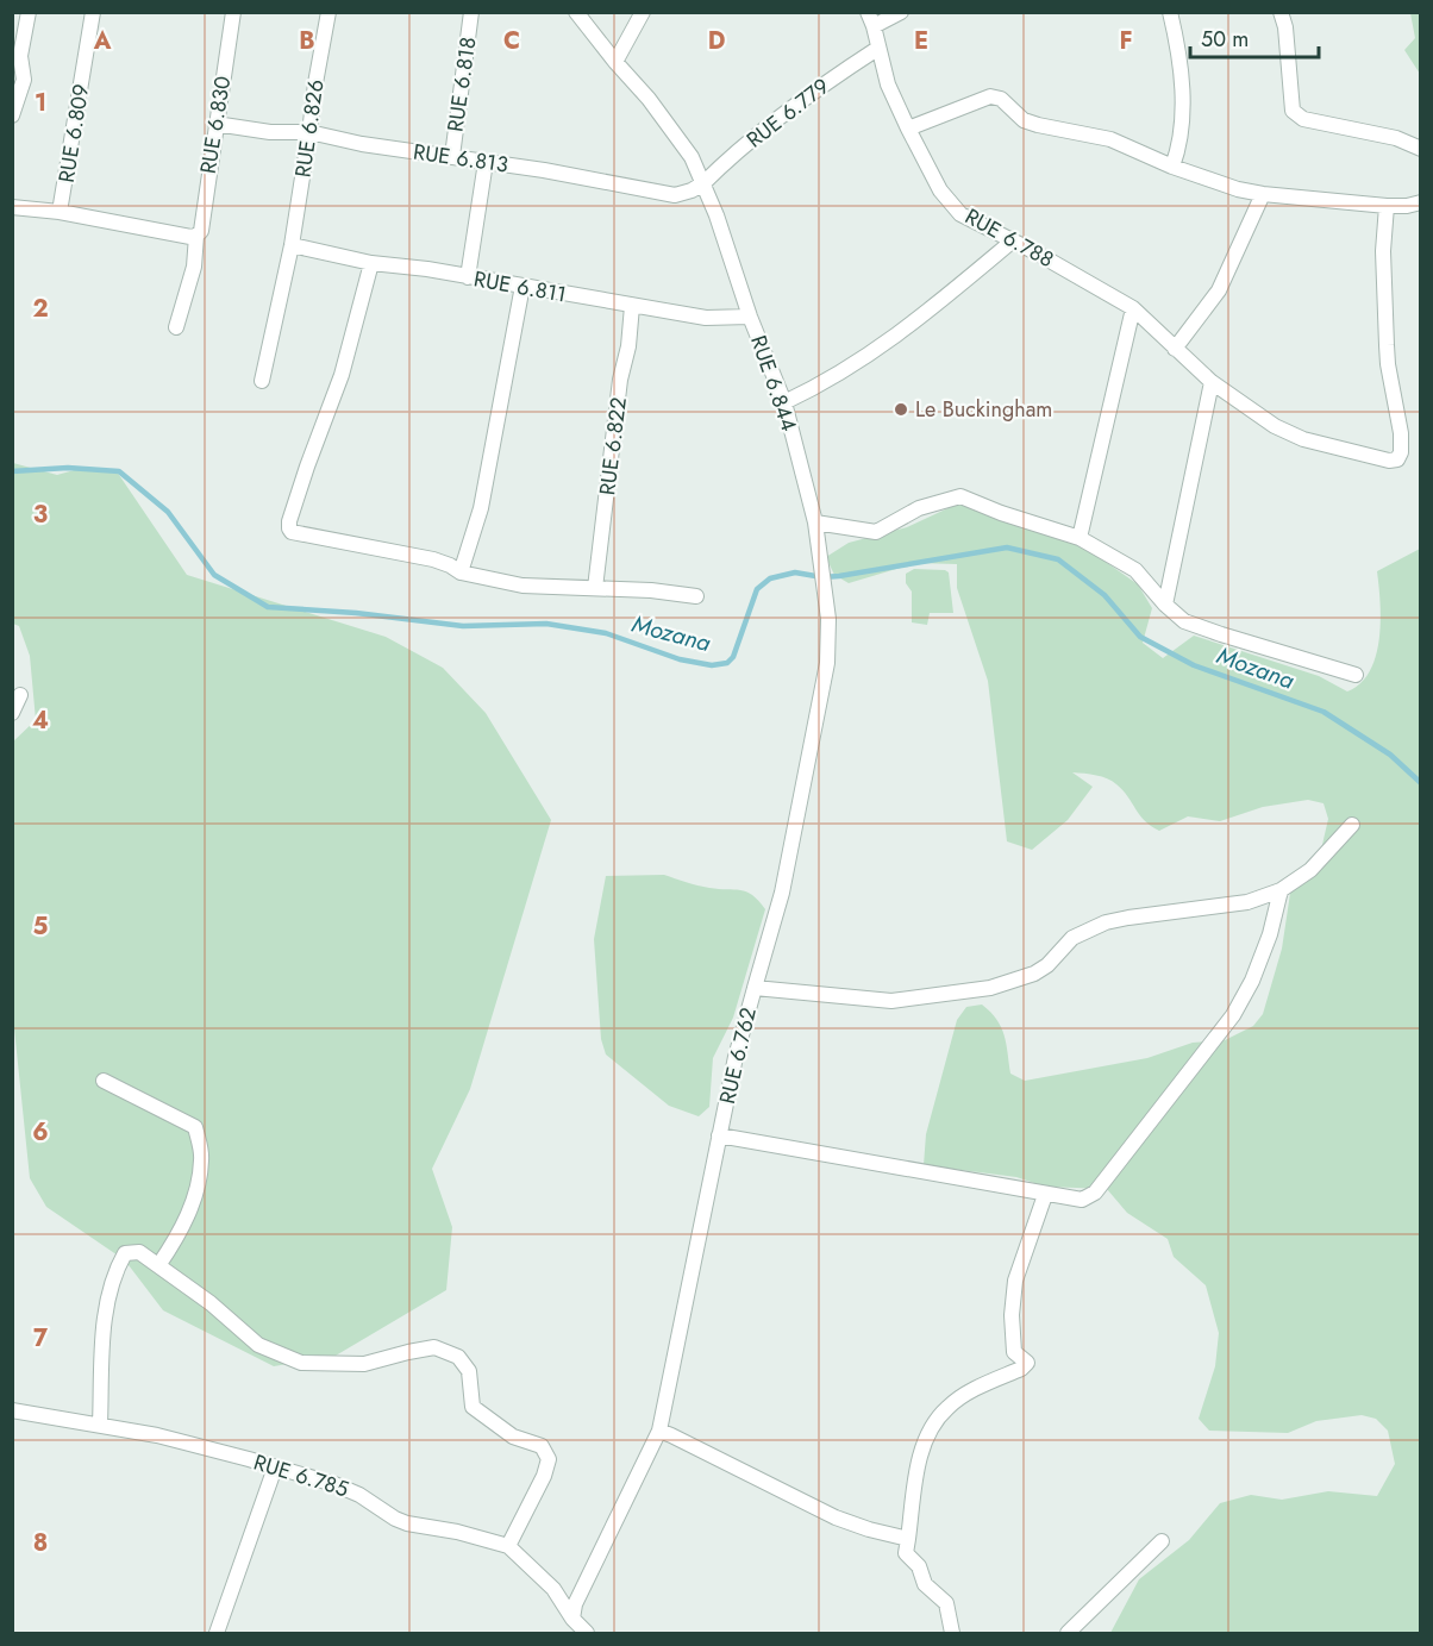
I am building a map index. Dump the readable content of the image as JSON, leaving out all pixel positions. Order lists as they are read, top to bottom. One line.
{"streets":{"street":["RUE 6.818","RUE 6.779","RUE 6.830","RUE 6.826","RUE 6.809","RUE 6.813","RUE 6.788","RUE 6.811","RUE 6.844","RUE 6.822","RUE 6.762","RUE 6.785"]},"crossings":[["RUE 6.818","RUE 6.813"],["RUE 6.779","RUE 6.813"],["RUE 6.779","RUE 6.788"],["RUE 6.779","RUE 6.844"],["RUE 6.830","RUE 6.813"],["RUE 6.826","RUE 6.813"],["RUE 6.826","RUE 6.811"],["RUE 6.813","RUE 6.844"],["RUE 6.811","RUE 6.844"],["RUE 6.811","RUE 6.822"],["RUE 6.844","RUE 6.762"],["RUE 6.762","RUE 6.785"]],"water":["Mozana"],"places":["Le Buckingham"],"scale_bar":"50 m","grid":{"columns":["A","B","C","D","E","F"],"rows":["1","2","3","4","5","6","7","8"]}}
